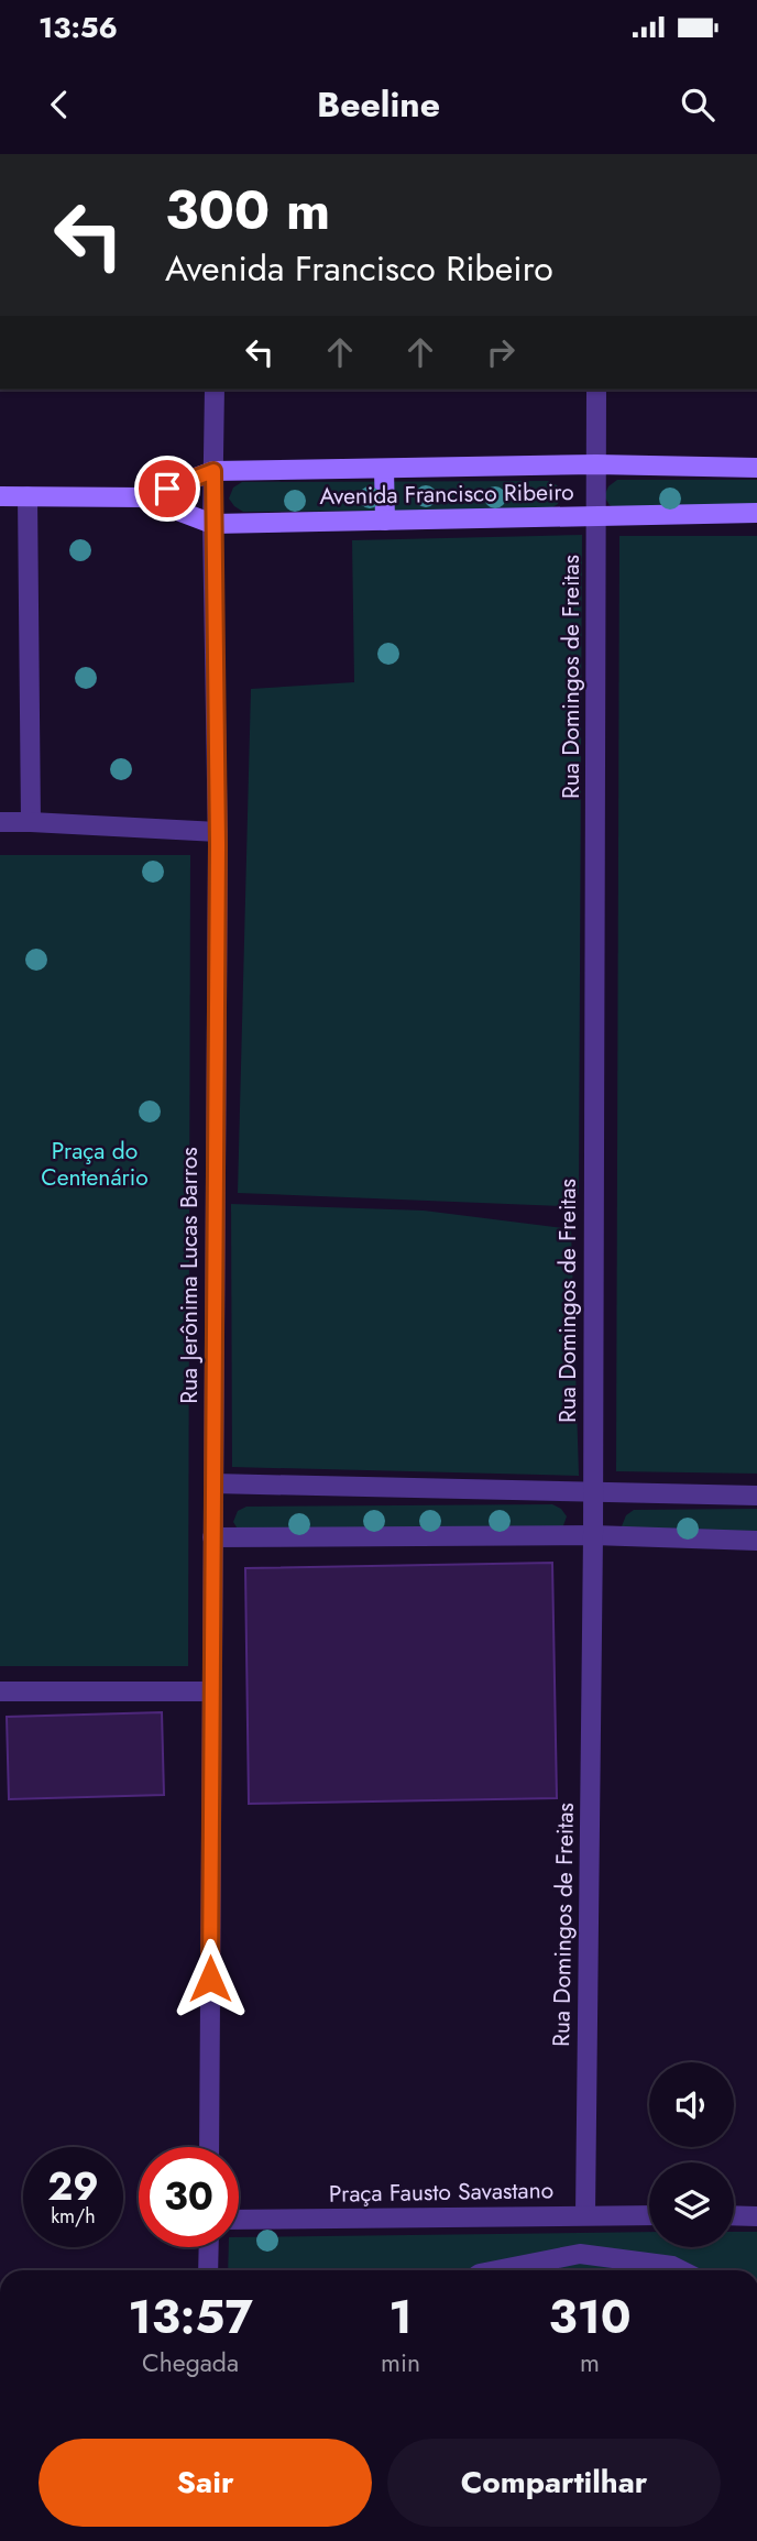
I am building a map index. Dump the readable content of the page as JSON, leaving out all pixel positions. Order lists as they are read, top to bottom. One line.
{"streets":{"street":["Avenida Francisco Ribeiro","Rua Domingos de Freitas","Rua Jerônima Lucas Barros","Praça Fausto Savastano"]},"crossings":[["Avenida Francisco Ribeiro","Rua Domingos de Freitas"],["Avenida Francisco Ribeiro","Rua Jerônima Lucas Barros"],["Rua Domingos de Freitas","Praça Fausto Savastano"]],"parks":["Praça do Centenário"],"page":{"status":"13:56","header":"Beeline","turn":["300 m","Avenida Francisco Ribeiro"],"speed":"29 km/h","limit":"30","eta":["13:57","Chegada","1","min","310","m"],"buttons":["Sair","Compartilhar"]}}
